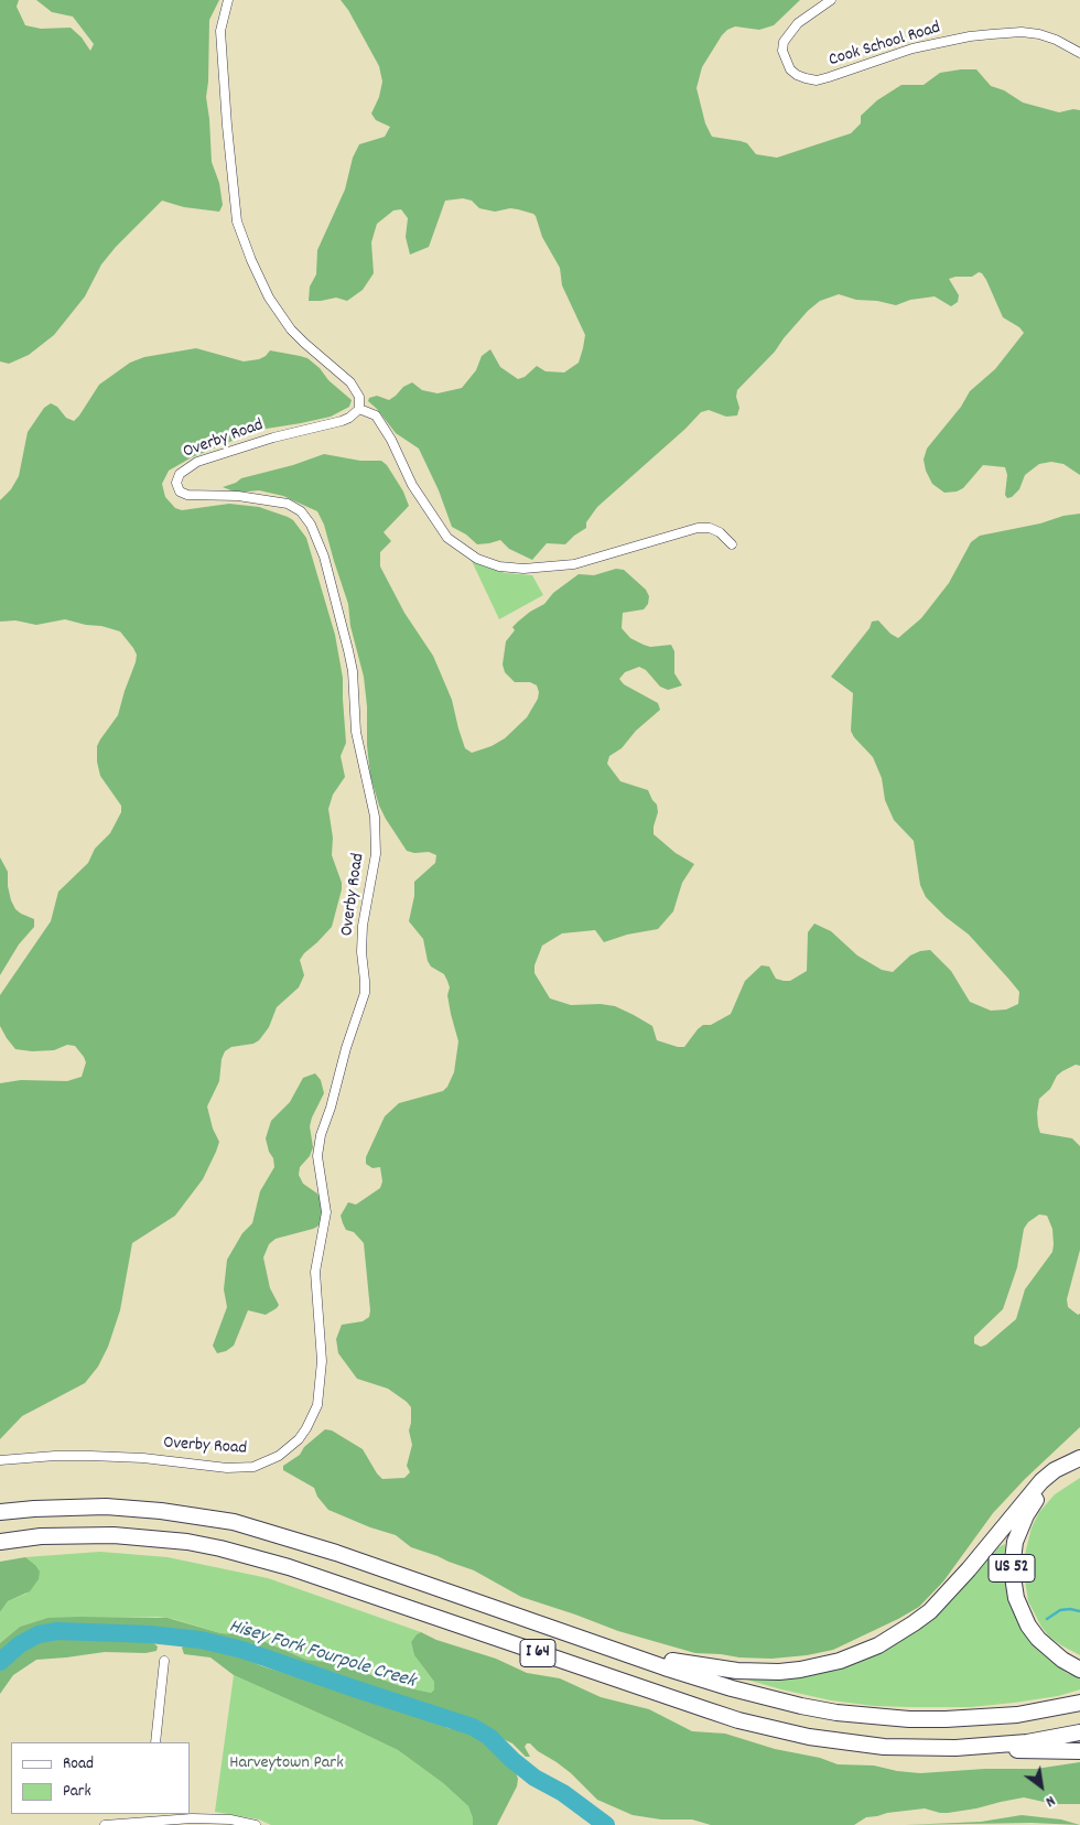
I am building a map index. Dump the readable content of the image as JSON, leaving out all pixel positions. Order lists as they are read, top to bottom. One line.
{"streets":{"highway":["US 52","I 64"],"street":["Cook School Road","Overby Road"]},"water":["Hisey Fork Fourpole Creek"],"parks":["Harveytown Park"],"legend":["Road","Park"],"north":"bottom right"}
